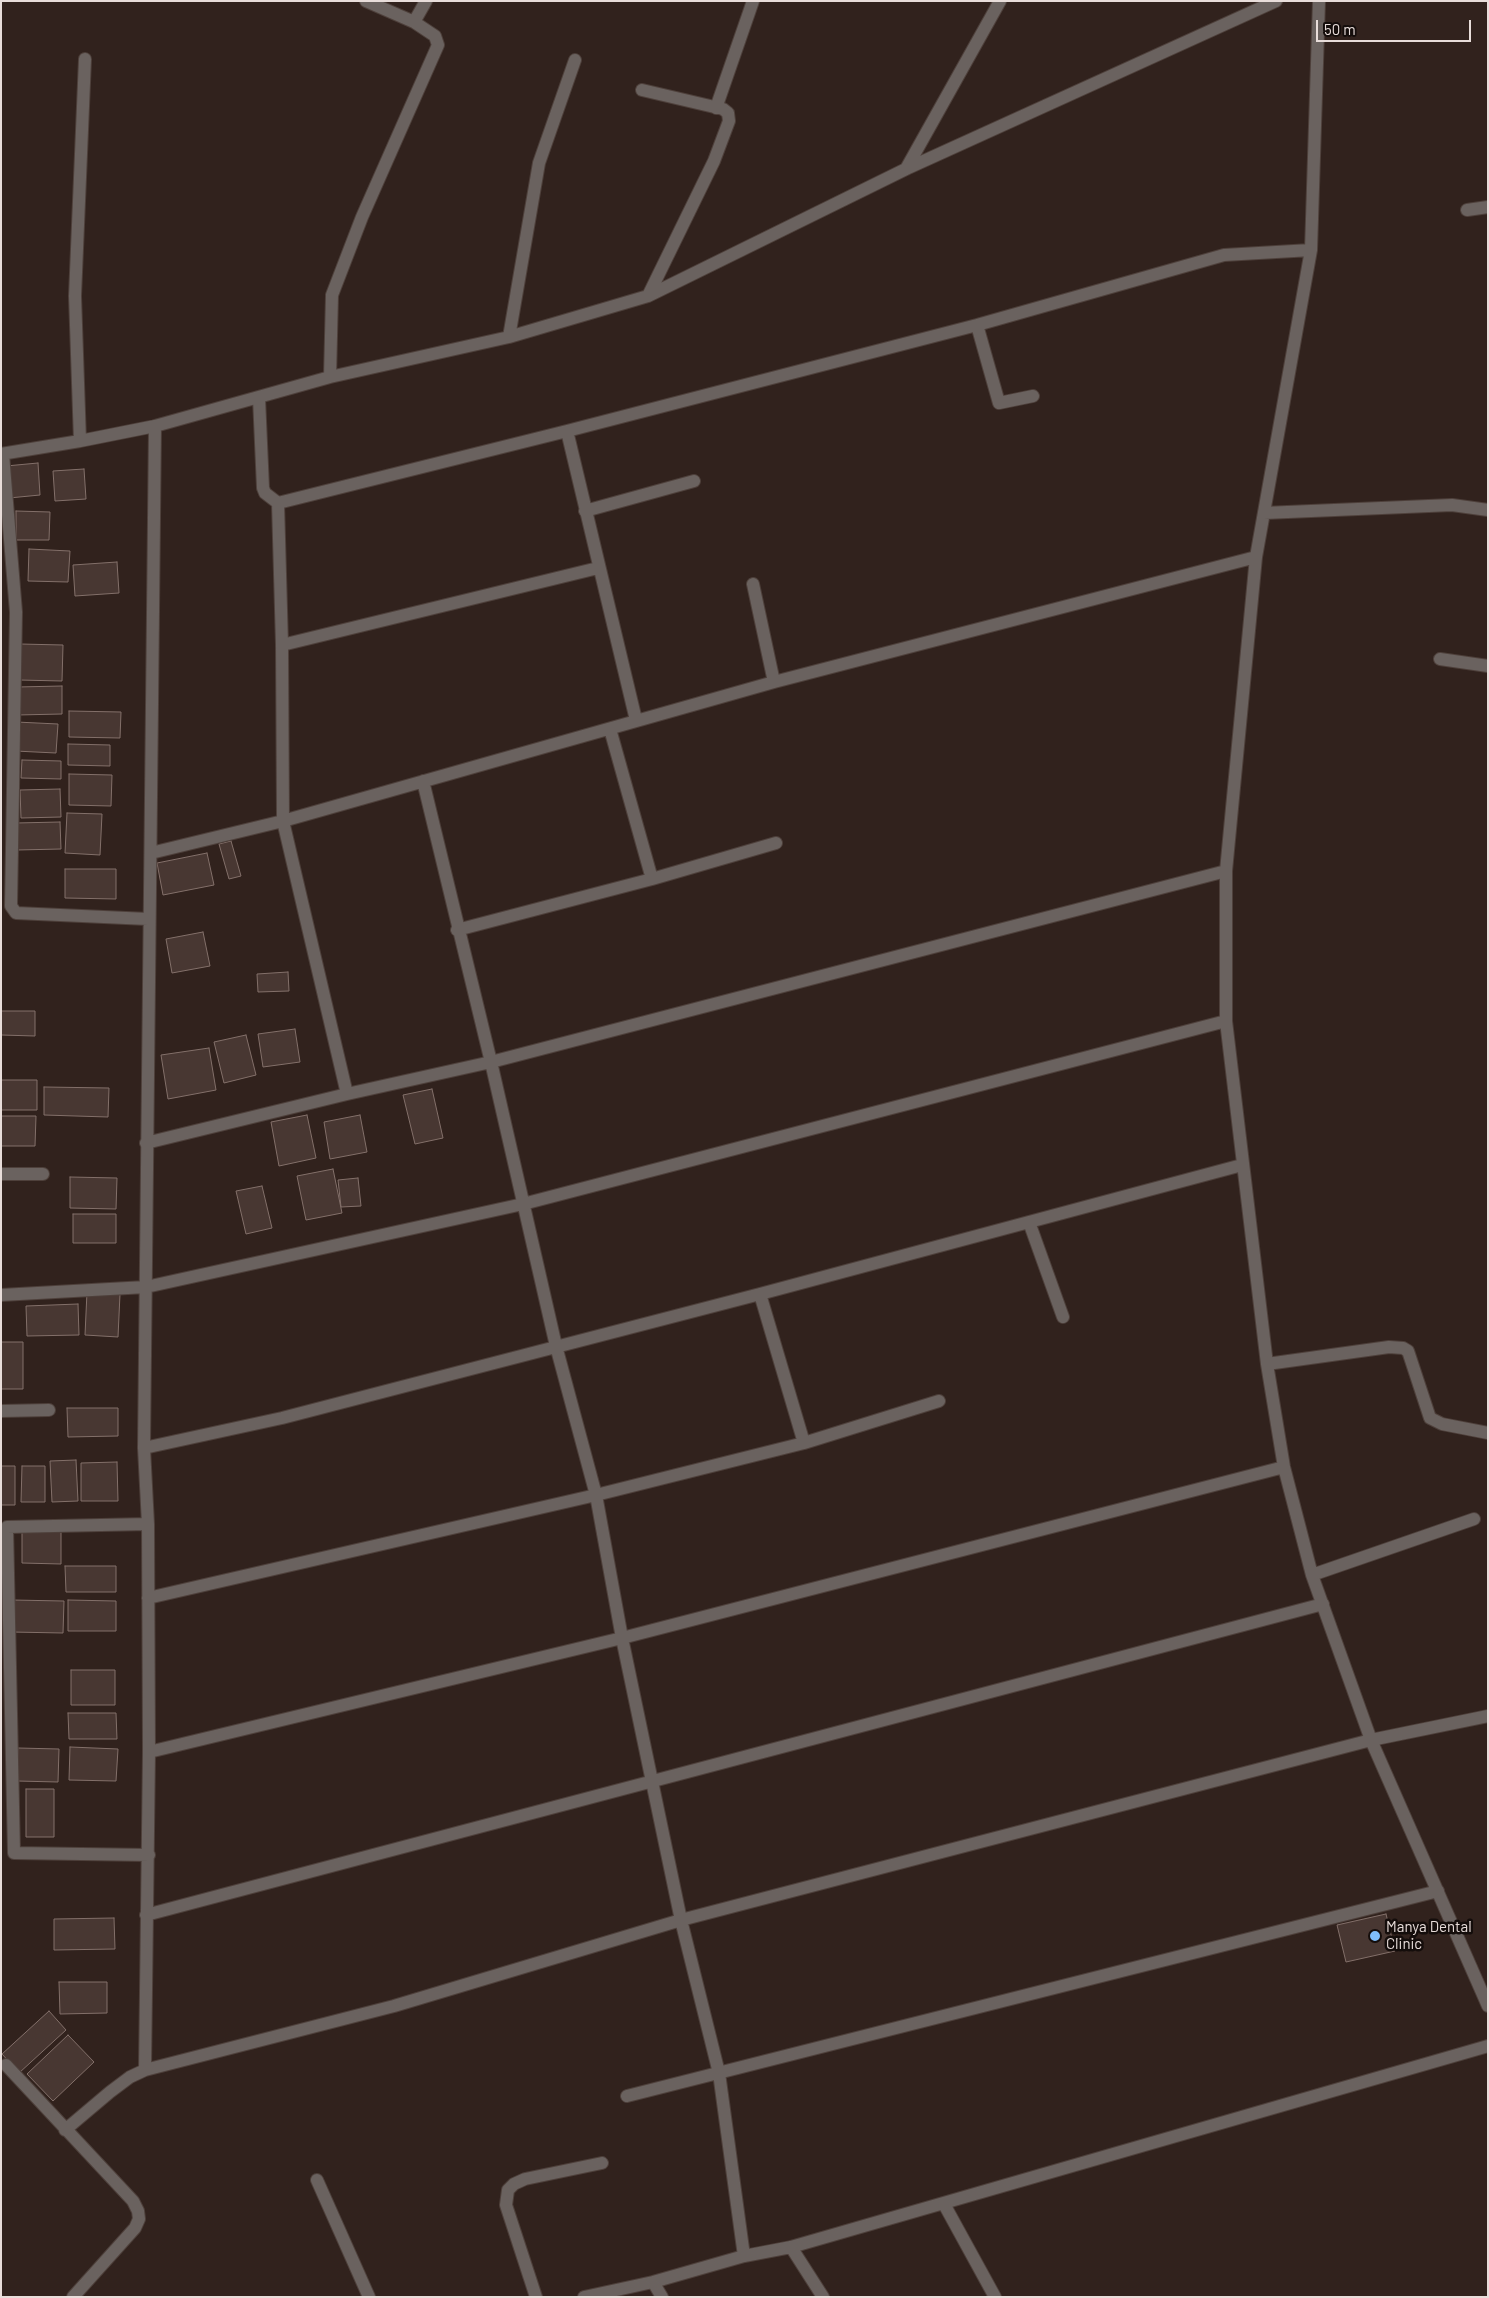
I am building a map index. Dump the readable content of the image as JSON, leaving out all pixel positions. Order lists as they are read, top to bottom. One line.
{"places":["Manya Dental Clinic"],"scale_bar":"50 m"}
